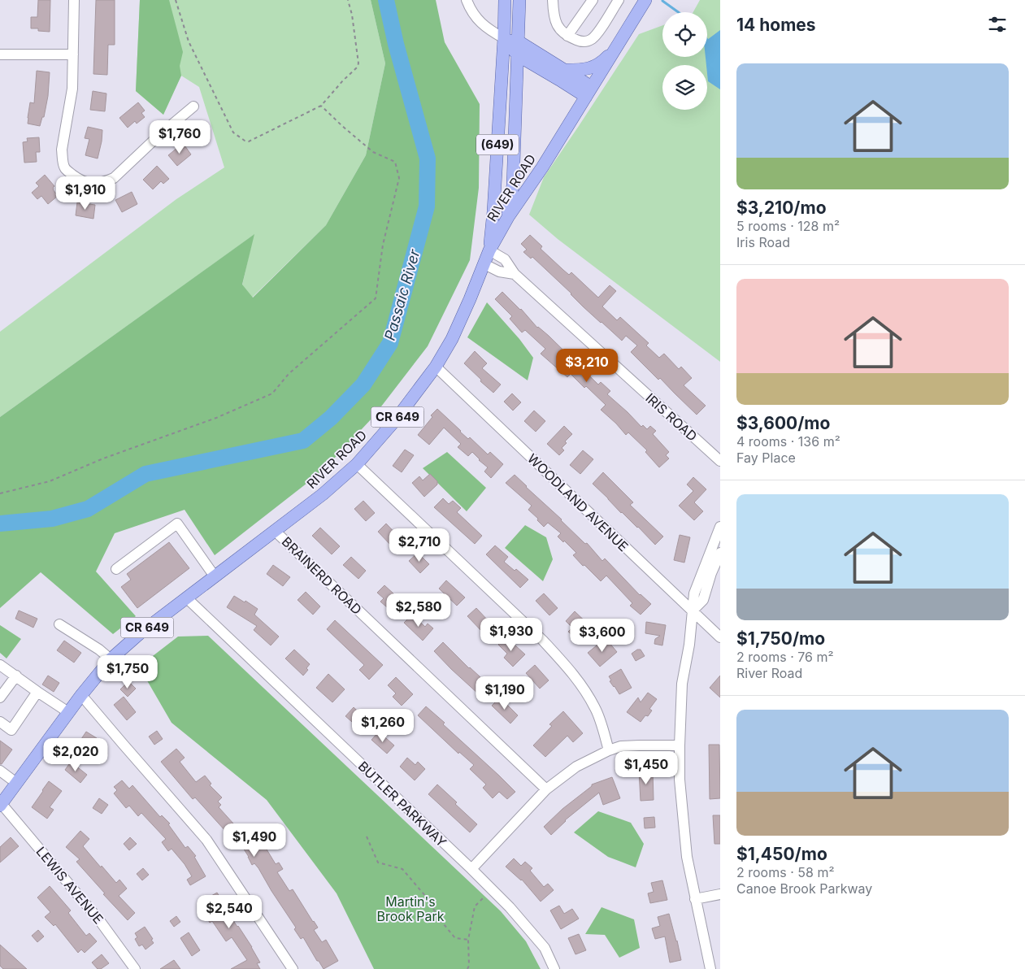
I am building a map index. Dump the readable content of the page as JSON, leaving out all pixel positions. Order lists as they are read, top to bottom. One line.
{"streets":{"main road":["(649)","RIVER ROAD","CR 649"],"street":["IRIS ROAD","WOODLAND AVENUE","BRAINERD ROAD","BUTLER PARKWAY","LEWIS AVENUE"]},"crossings":[["(649)","RIVER ROAD"],["(649)","IRIS ROAD"],["RIVER ROAD","IRIS ROAD"],["RIVER ROAD","WOODLAND AVENUE"],["RIVER ROAD","BRAINERD ROAD"],["RIVER ROAD","BUTLER PARKWAY"],["RIVER ROAD","LEWIS AVENUE"]],"water":["Passaic River"],"parks":["Martin's Brook Park"],"page":{"heading":"14 homes","list":[{"name":"$3,210/mo","note":"5 rooms · 128 m² · Iris Road"},{"name":"$3,600/mo","note":"4 rooms · 136 m² · Fay Place"},{"name":"$1,750/mo","note":"2 rooms · 76 m² · River Road"},{"name":"$1,450/mo","note":"2 rooms · 58 m² · Canoe Brook Parkway"}],"price":["$1,760","$1,910","$3,210","$2,710","$2,580","$1,930","$3,600","$1,750","$1,190","$1,260","$2,020","$1,450","$1,490","$2,540"]}}
